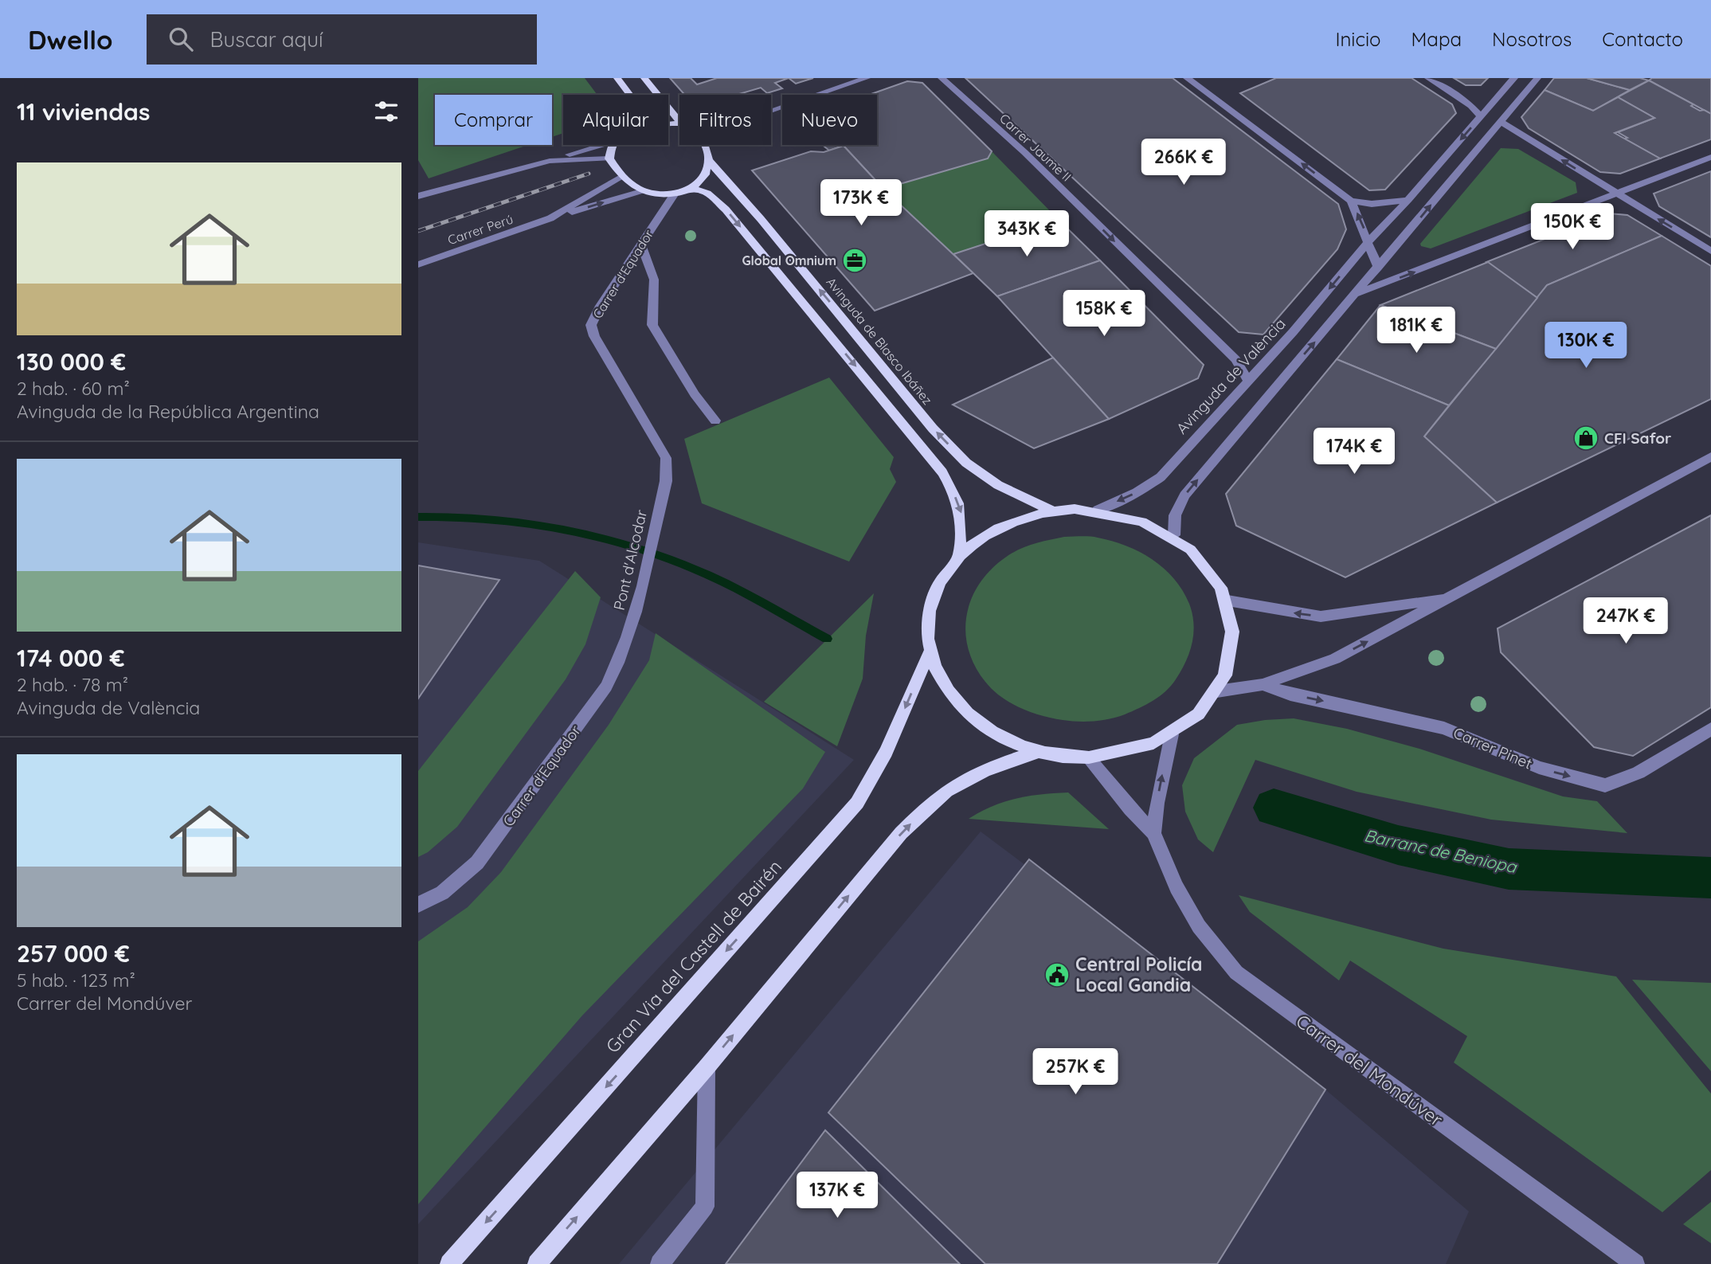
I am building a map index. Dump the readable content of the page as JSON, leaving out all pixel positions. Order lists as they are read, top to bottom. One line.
{"streets":{"main road":["Avinguda de Blasco Ibáñez","Gran Via del Castell de Bairén"],"street":["Carrer Jaume II","Carrer Perú","Carrer d'Equador","Avinguda de València","Pont d'Alcodar","Carrer Pinet","Carrer del Mondúver"]},"crossings":[["Carrer Jaume II","Avinguda de València"],["Carrer d'Equador","Pont d'Alcodar"]],"one_way":["Carrer Jaume II"],"water":["Barranc de Beniopa"],"places":{"office":["Global Omnium"],"shop":["CFI Safor"],"public building":["Central Policía Local Gandia"]},"page":{"header":"Dwello","search":"Buscar aquí","nav":["Inicio","Mapa","Nosotros","Contacto"],"heading":"11 viviendas","chip":["Comprar","Alquilar","Filtros","Nuevo"],"price":["266K €","173K €","150K €","343K €","158K €","181K €","130K €","174K €","247K €","257K €","137K €"],"list":[{"name":"130 000 €","note":"2 hab. · 60 m² · Avinguda de la República Argentina"},{"name":"174 000 €","note":"2 hab. · 78 m² · Avinguda de València"},{"name":"257 000 €","note":"5 hab. · 123 m² · Carrer del Mondúver"}]}}
